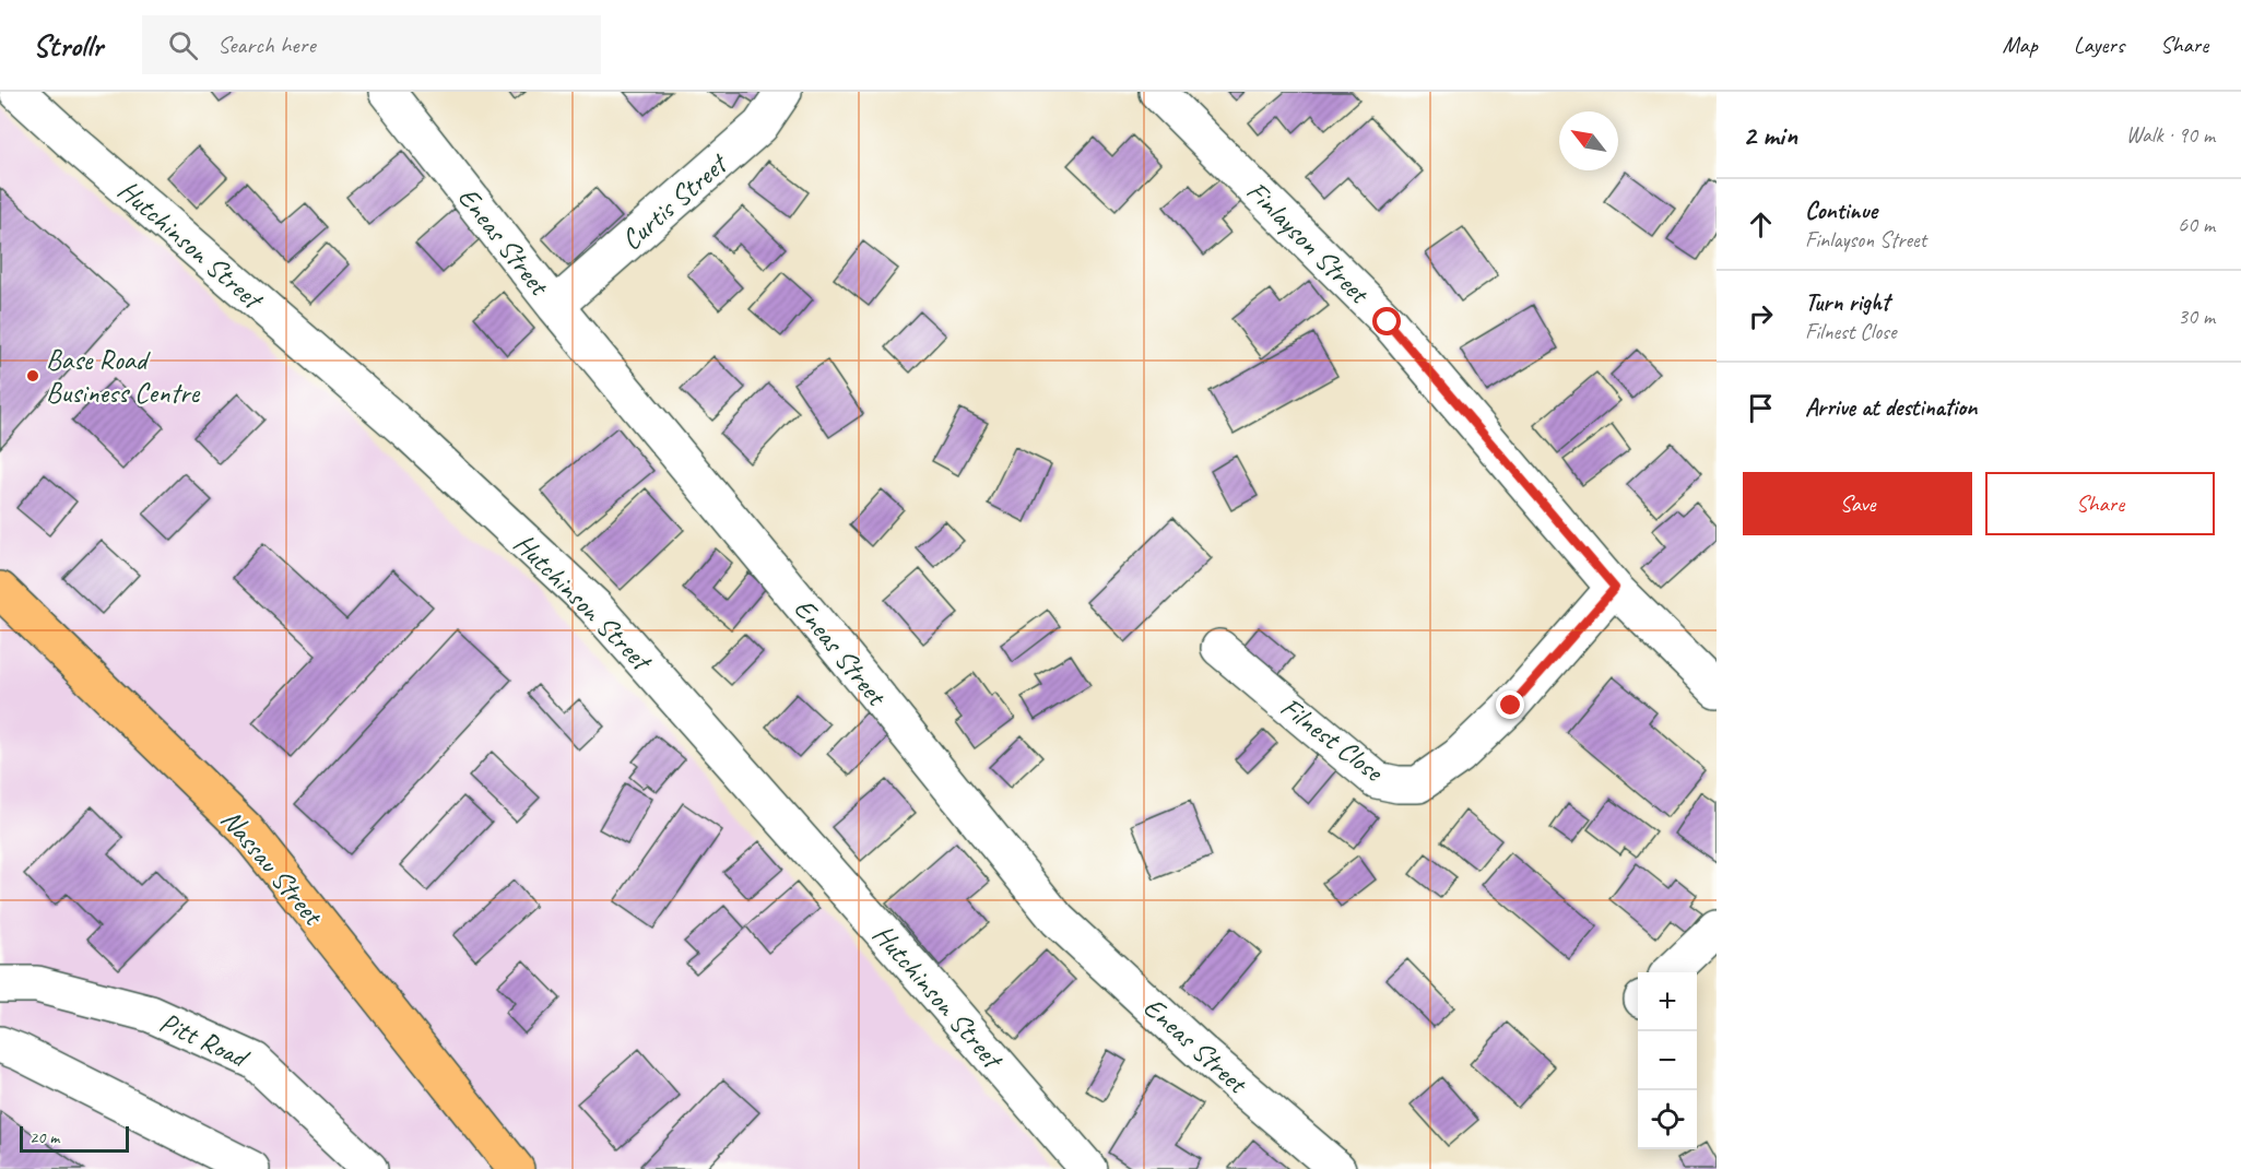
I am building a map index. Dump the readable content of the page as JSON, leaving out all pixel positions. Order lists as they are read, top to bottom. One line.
{"streets":{"main road":["Nassau Street"],"street":["Curtis Street","Eneas Street","Finlayson Street","Hutchinson Street","Filnest Close","Pitt Road"]},"crossings":[["Curtis Street","Eneas Street"],["Finlayson Street","Filnest Close"]],"places":["Base Road Business Centre"],"scale_bar":"20 m","north":"top left","page":{"header":"Strollr","search":"Search here","nav":["Map","Layers","Share"],"heading":["2 min","Walk · 90 m"],"list":[["Continue","Finlayson Street","60 m"],["Turn right","Filnest Close","30 m"],"Arrive at destination"],"buttons":["Save","Share"],"map_buttons":["+","−"],"scale":"20 m"}}
